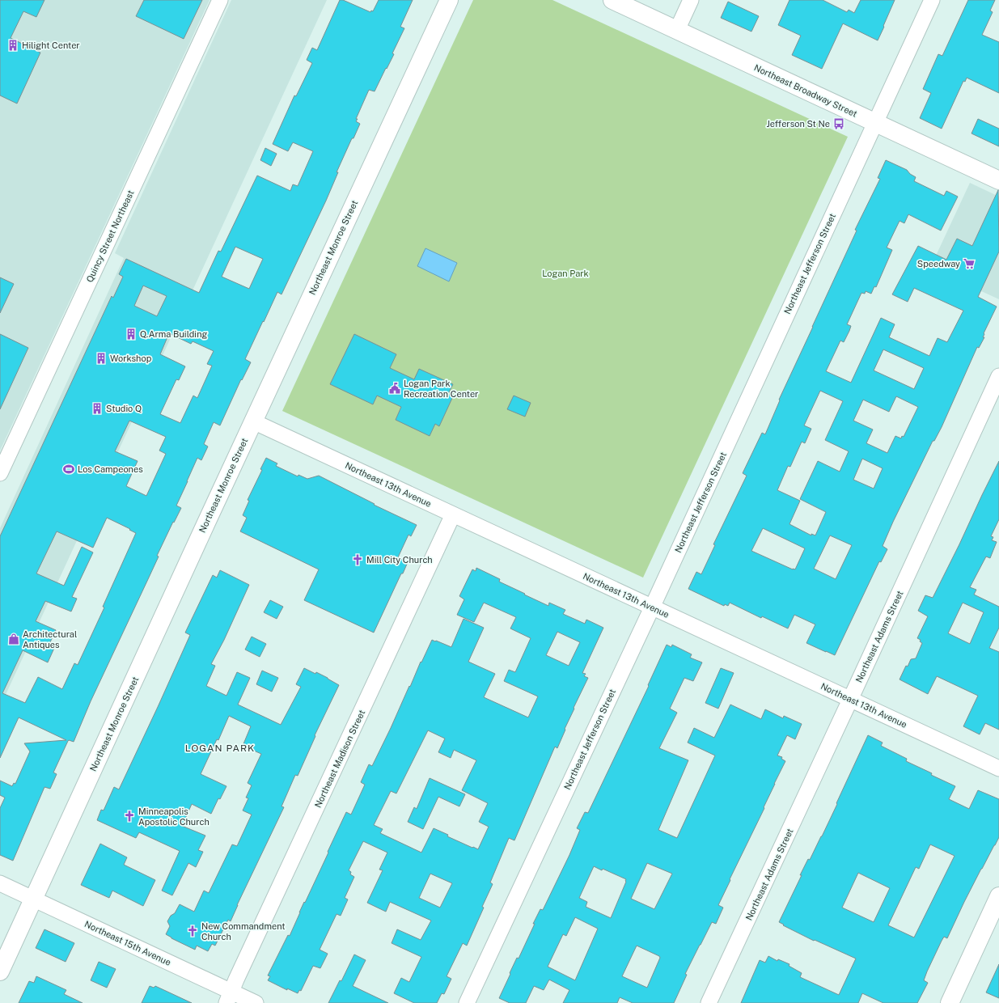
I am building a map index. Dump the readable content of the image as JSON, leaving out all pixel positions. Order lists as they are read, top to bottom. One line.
{"streets":{"street":["Northeast Broadway Street","Quincy Street Northeast","Northeast Monroe Street","Northeast Jefferson Street","Northeast 13th Avenue","Northeast Adams Street","Northeast Madison Street","Northeast 15th Avenue"]},"crossings":[["Northeast Broadway Street","Northeast Jefferson Street"],["Northeast Monroe Street","Northeast 13th Avenue"],["Northeast Monroe Street","Northeast 15th Avenue"],["Northeast Jefferson Street","Northeast 13th Avenue"],["Northeast 13th Avenue","Northeast Adams Street"],["Northeast 13th Avenue","Northeast Madison Street"],["Northeast Madison Street","Northeast 15th Avenue"]],"districts":["LOGAN PARK"],"parks":["Logan Park"],"places":{"building":["Hilight Center","Q.Arma Building","Workshop","Studio Q"],"bus stop":["Jefferson St Ne"],"supermarket":["Speedway"],"public building":["Logan Park Recreation Center"],"sports":["Los Campeones"],"church":["Mill City Church","Minneapolis Apostolic Church","New Commandment Church"],"shop":["Architectural Antiques"]}}
